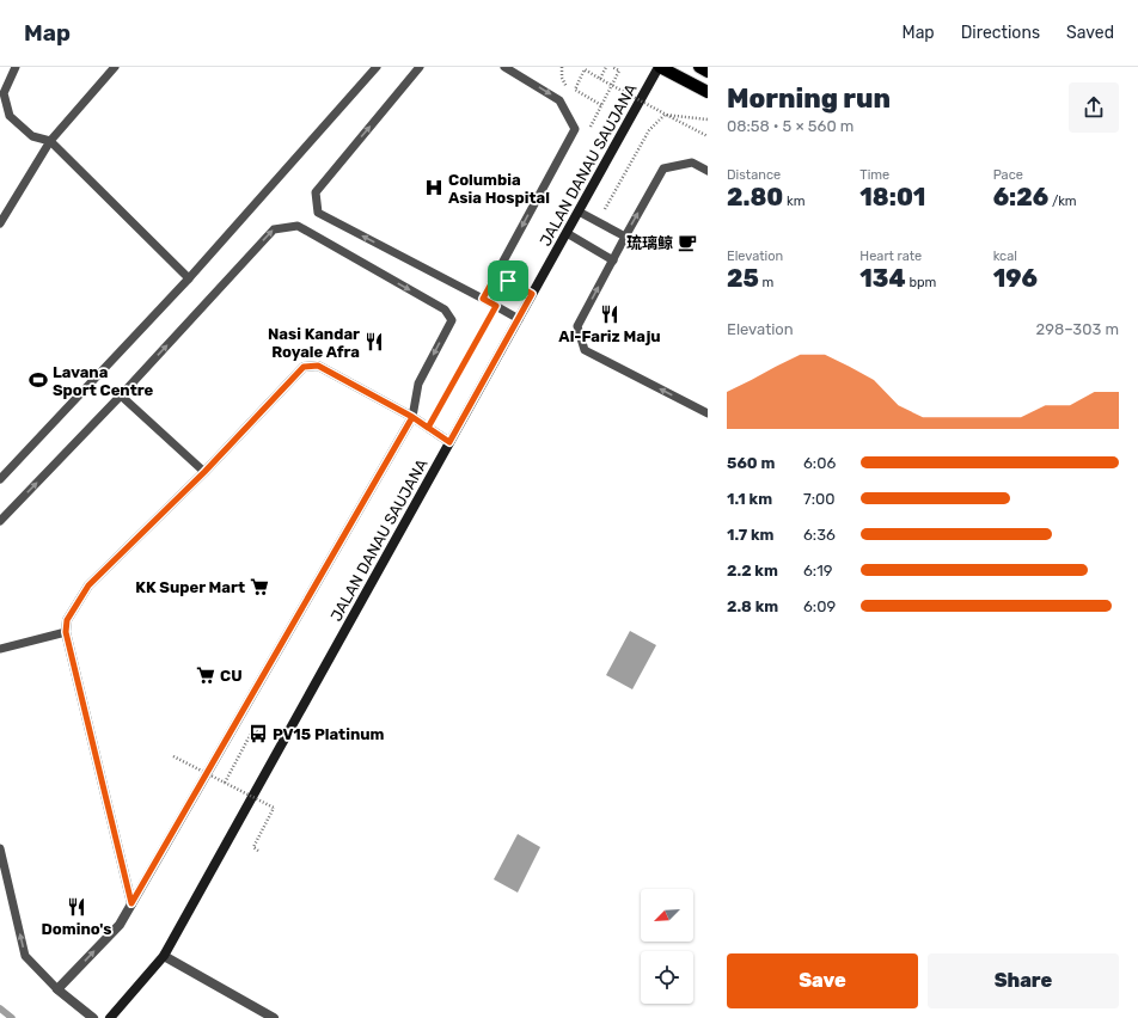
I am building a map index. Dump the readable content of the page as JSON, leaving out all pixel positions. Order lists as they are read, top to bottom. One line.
{"streets":{"street":["JALAN DANAU SAUJANA"]},"places":{"hospital":["Columbia Asia Hospital"],"cafe":["琉璃鲸"],"restaurant":["Al-Fariz Maju","Nasi Kandar Royale Afra","Domino's"],"sports":["Lavana Sport Centre"],"supermarket":["KK Super Mart","CU"],"bus stop":["PV15 Platinum"]},"north":"bottom left","page":{"header":"Map","nav":["Map","Directions","Saved"],"heading":["Morning run","08:58 · 5 × 560 m"],"stats":[["Distance","2.80 km"],["Time","18:01"],["Pace","6:26 /km"],["Elevation","25 m"],["Heart rate","134 bpm"],["kcal","196"]],"chart":["Elevation","298–303 m"],"list":[{"name":"560 m","note":"6:06"},{"name":"1.1 km","note":"7:00"},{"name":"1.7 km","note":"6:36"},{"name":"2.2 km","note":"6:19"},{"name":"2.8 km","note":"6:09"}],"buttons":["Save","Share"]}}
